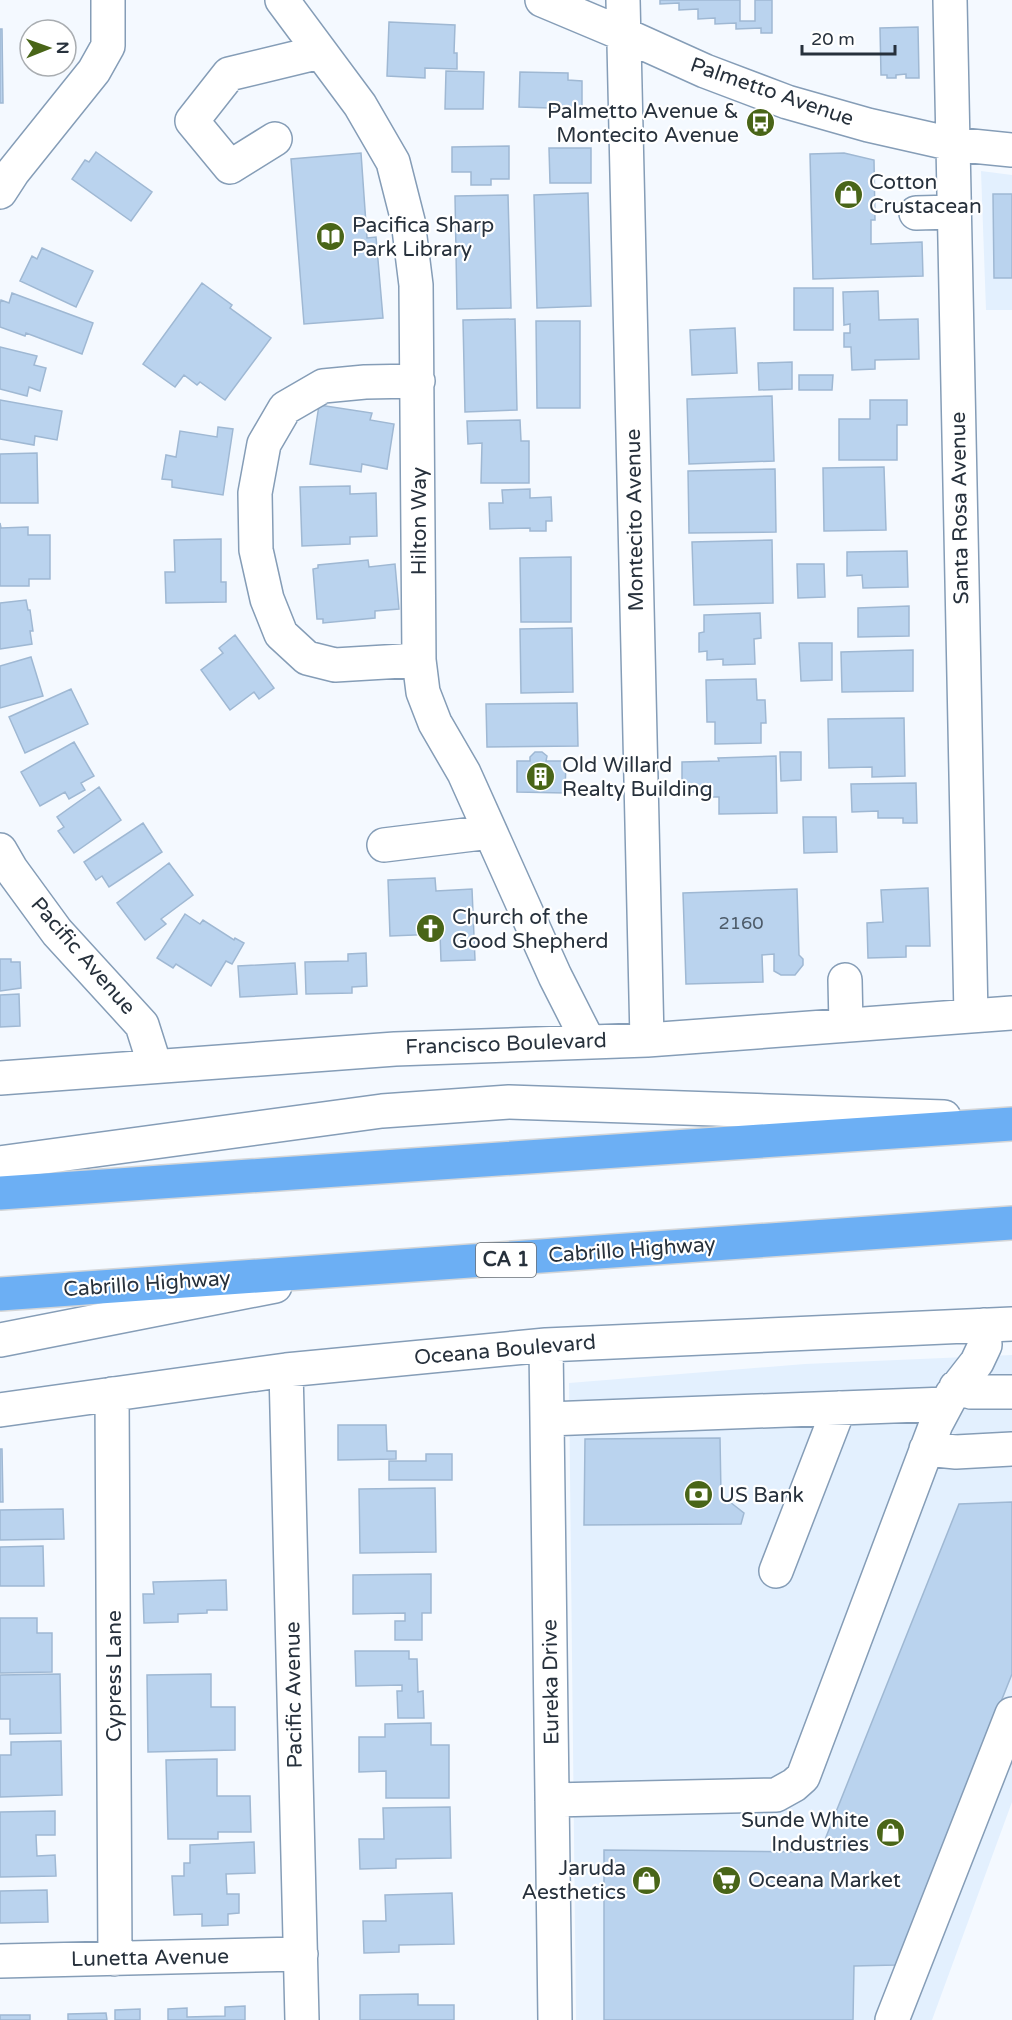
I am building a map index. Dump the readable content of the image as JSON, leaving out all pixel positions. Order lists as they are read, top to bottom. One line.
{"streets":{"highway":["Cabrillo Highway","CA 1"],"street":["Palmetto Avenue","Santa Rosa Avenue","Montecito Avenue","Hilton Way","Pacific Avenue","Francisco Boulevard","Oceana Boulevard","Cypress Lane","Eureka Drive","Lunetta Avenue"]},"crossings":[["Palmetto Avenue","Santa Rosa Avenue"],["Palmetto Avenue","Montecito Avenue"],["Santa Rosa Avenue","Francisco Boulevard"],["Montecito Avenue","Francisco Boulevard"],["Hilton Way","Francisco Boulevard"],["Pacific Avenue","Francisco Boulevard"],["Pacific Avenue","Oceana Boulevard"],["Pacific Avenue","Lunetta Avenue"],["Oceana Boulevard","Cypress Lane"],["Oceana Boulevard","Eureka Drive"],["Cypress Lane","Lunetta Avenue"]],"places":{"bus stop":["Palmetto Avenue & Montecito Avenue"],"shop":["Cotton Crustacean","Sunde White Industries","Jaruda Aesthetics"],"library":["Pacifica Sharp Park Library"],"building":["Old Willard Realty Building"],"church":["Church of the Good Shepherd"],"bank":["US Bank"],"supermarket":["Oceana Market"]},"house_numbers":["2160"],"scale_bar":"20 m","north":"right"}
